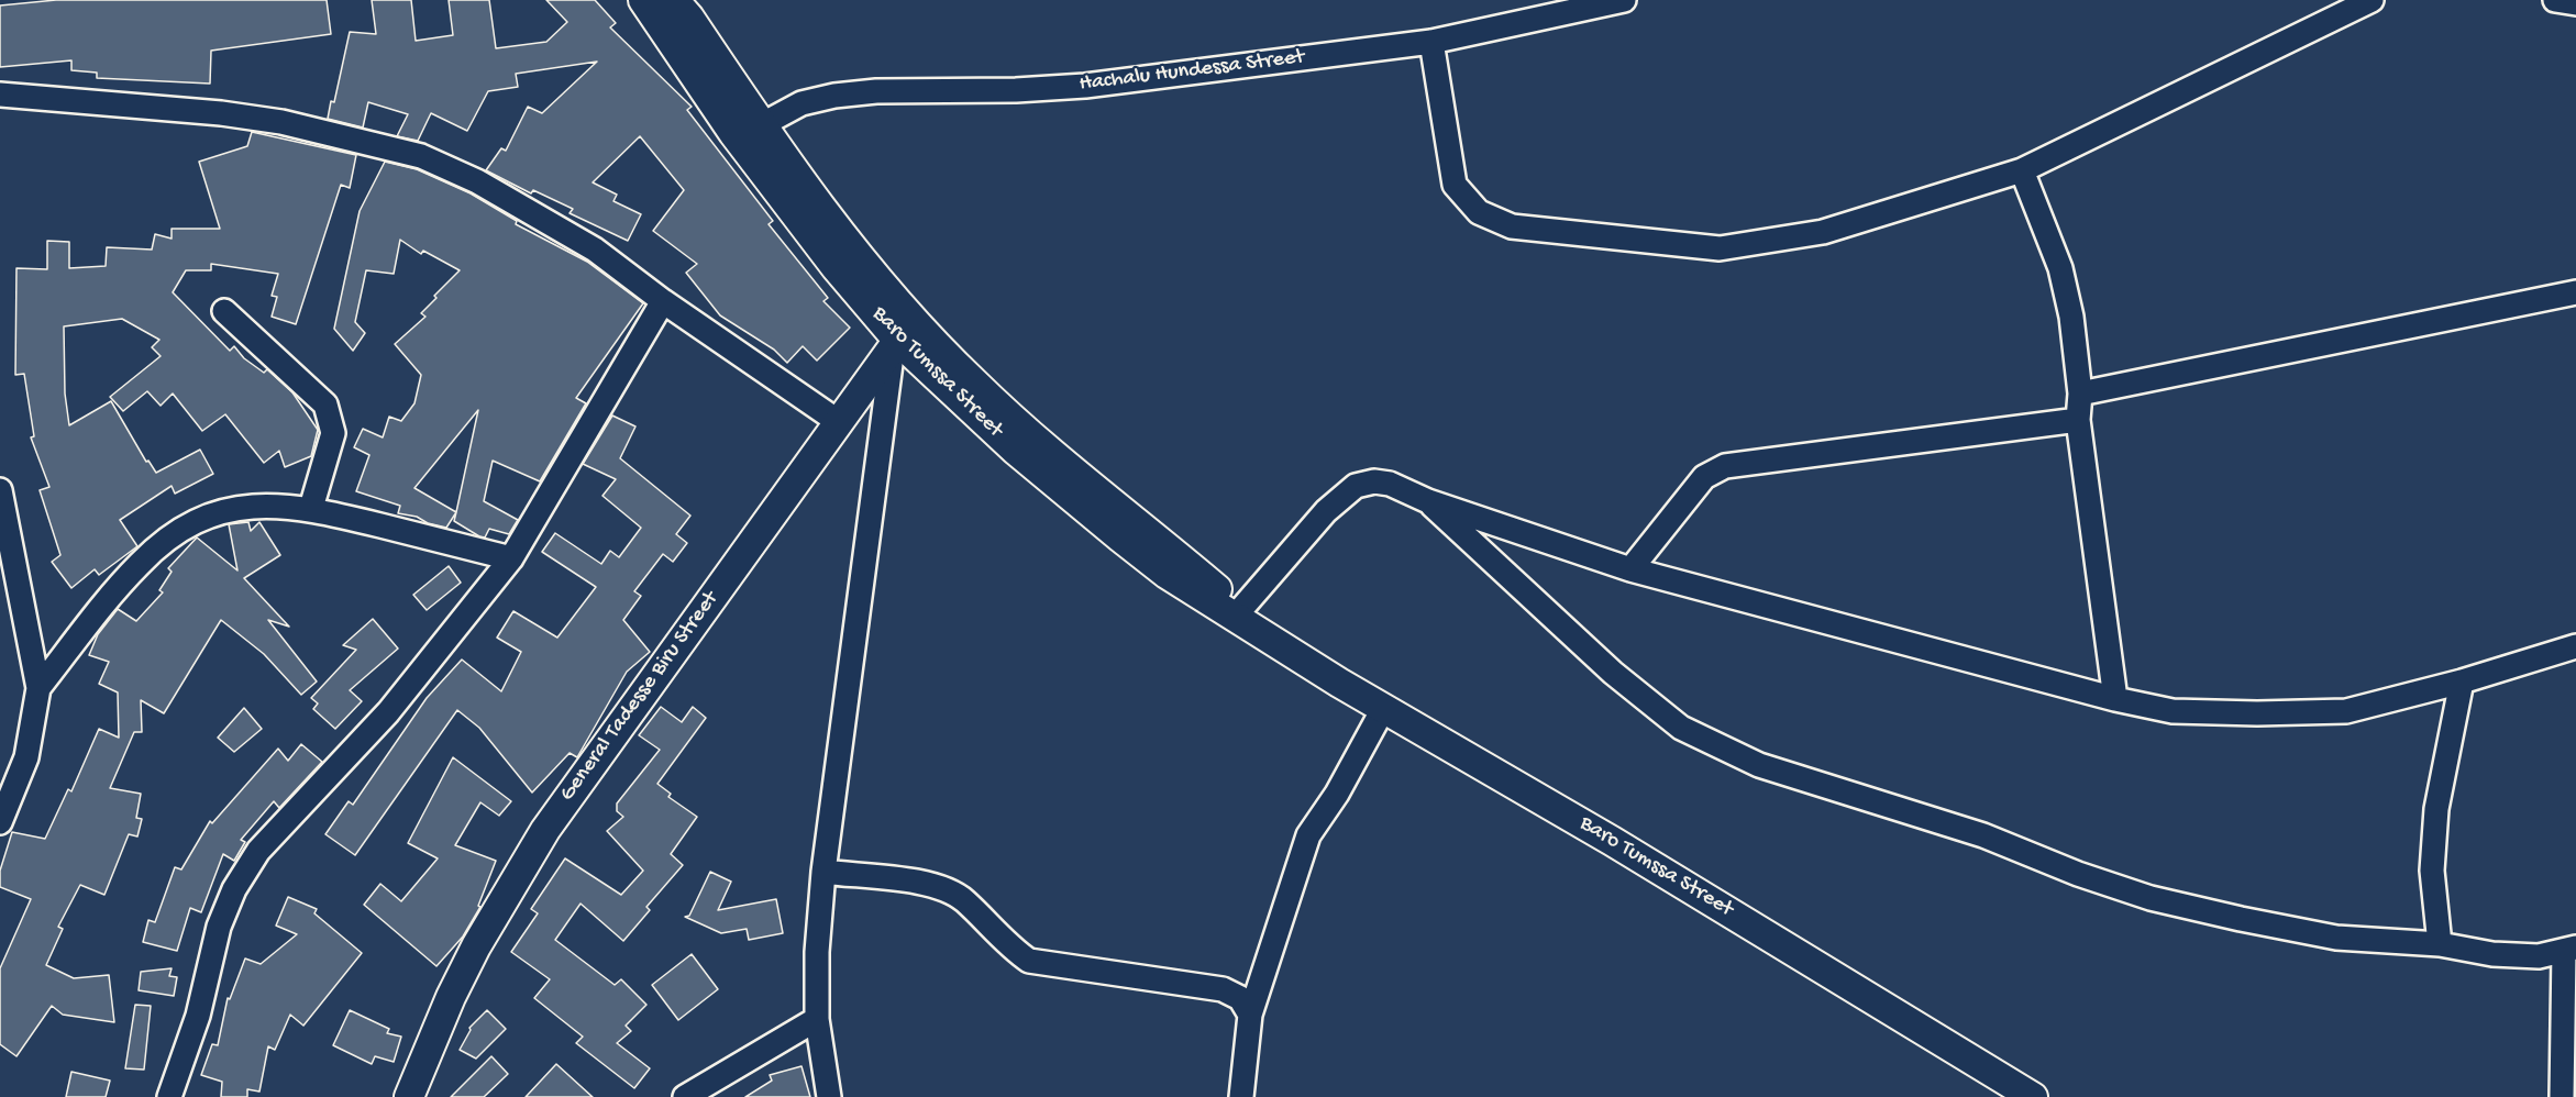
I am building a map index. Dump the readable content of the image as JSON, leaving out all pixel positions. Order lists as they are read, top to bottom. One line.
{"streets":{"street":["Hachalu Hundessa Street","Baro Tumssa Street","General Tadesse Biru Street"]},"crossings":[["Hachalu Hundessa Street","Baro Tumssa Street"],["Baro Tumssa Street","General Tadesse Biru Street"]]}
